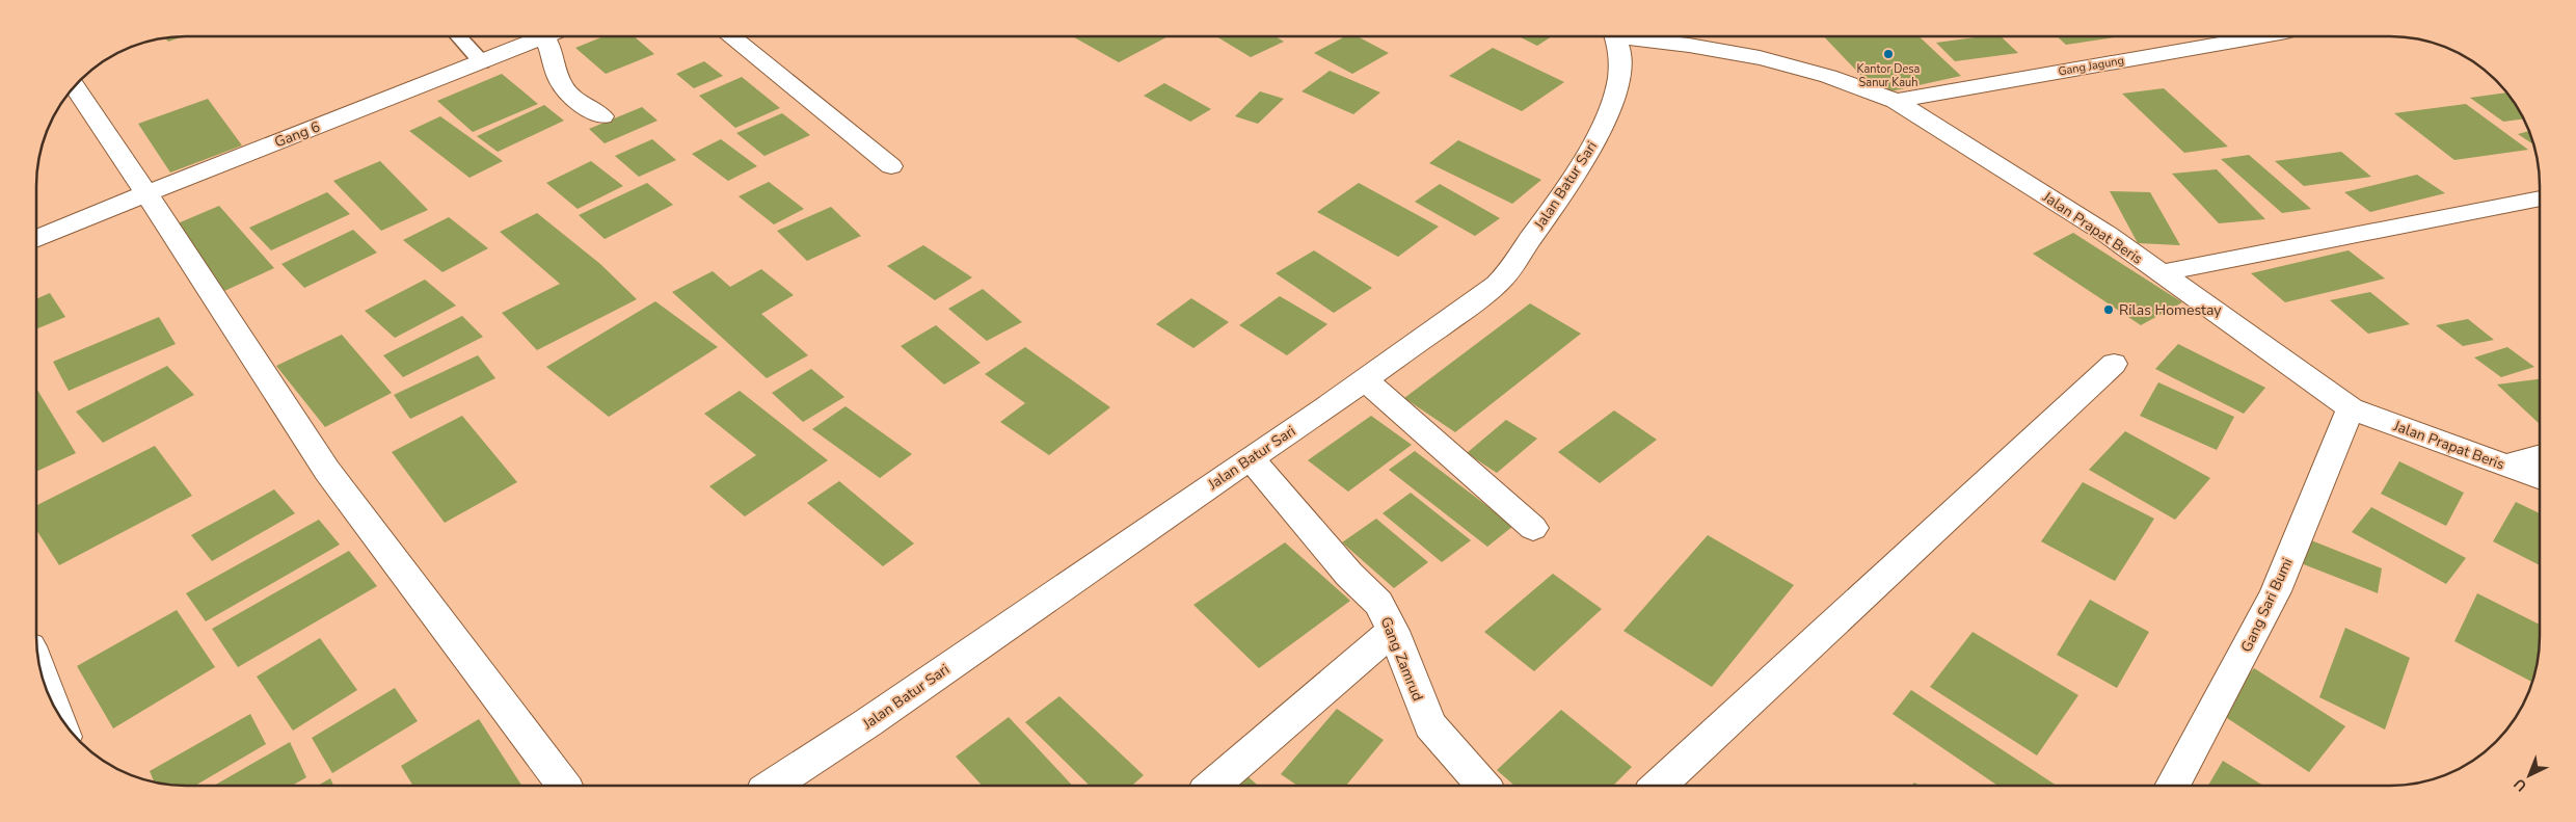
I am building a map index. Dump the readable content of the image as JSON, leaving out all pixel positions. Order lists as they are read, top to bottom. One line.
{"streets":{"street":["Gang Jagung","Gang 6","Jalan Batur Sari","Jalan Prapat Beris","Gang Sari Bumi","Gang Zamrud"]},"crossings":[["Gang Jagung","Jalan Prapat Beris"],["Jalan Batur Sari","Gang Zamrud"],["Jalan Prapat Beris","Gang Sari Bumi"]],"places":["Kantor Desa Sanur Kauh","Rilas Homestay"],"north":"bottom left"}
